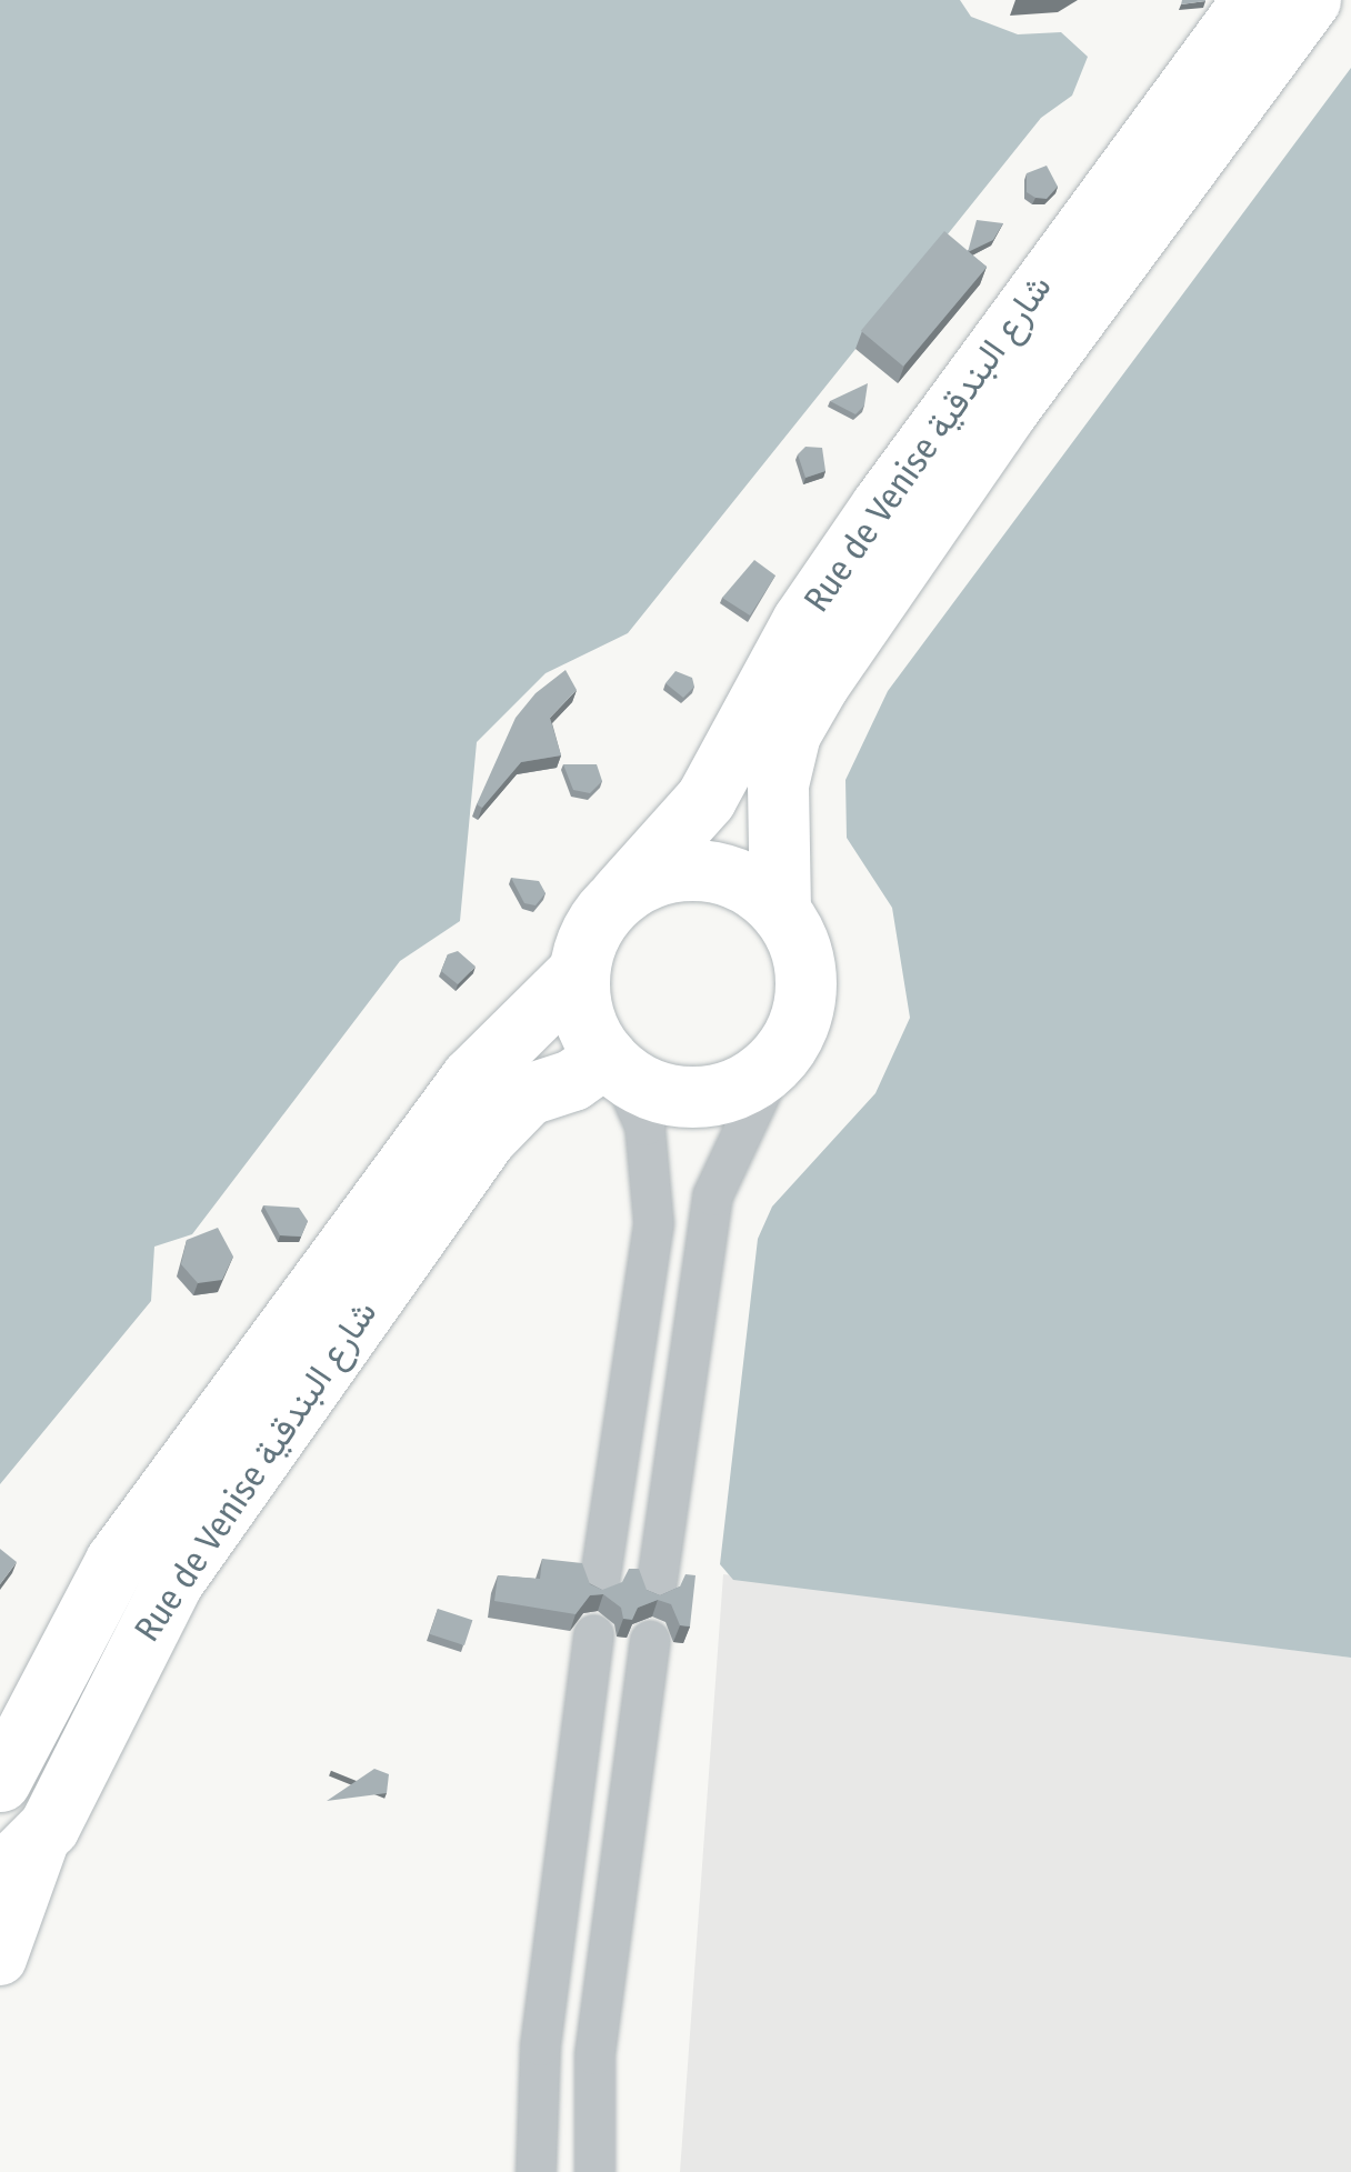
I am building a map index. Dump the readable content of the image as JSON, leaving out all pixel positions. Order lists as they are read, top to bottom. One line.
{"streets":{"main road":["Rue de Venise شارع البندقية"]}}
